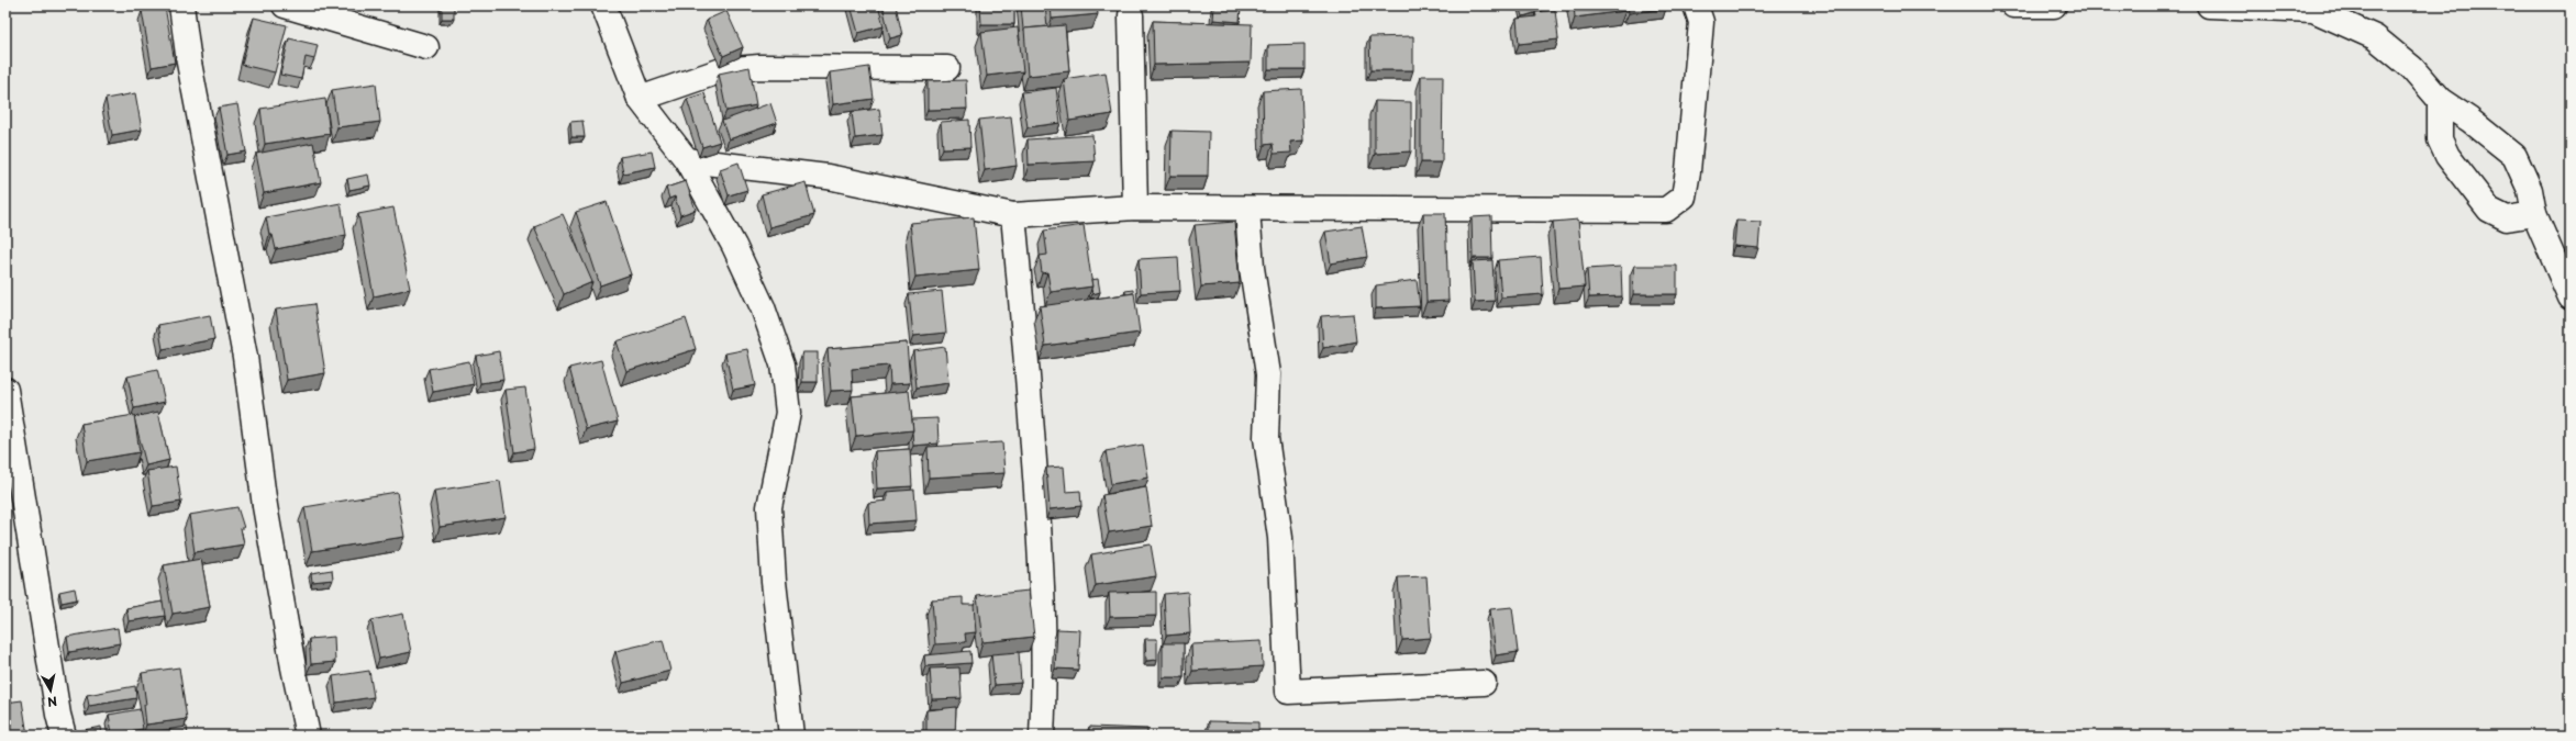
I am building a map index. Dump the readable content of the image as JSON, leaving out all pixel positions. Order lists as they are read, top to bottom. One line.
{"north":"bottom"}
